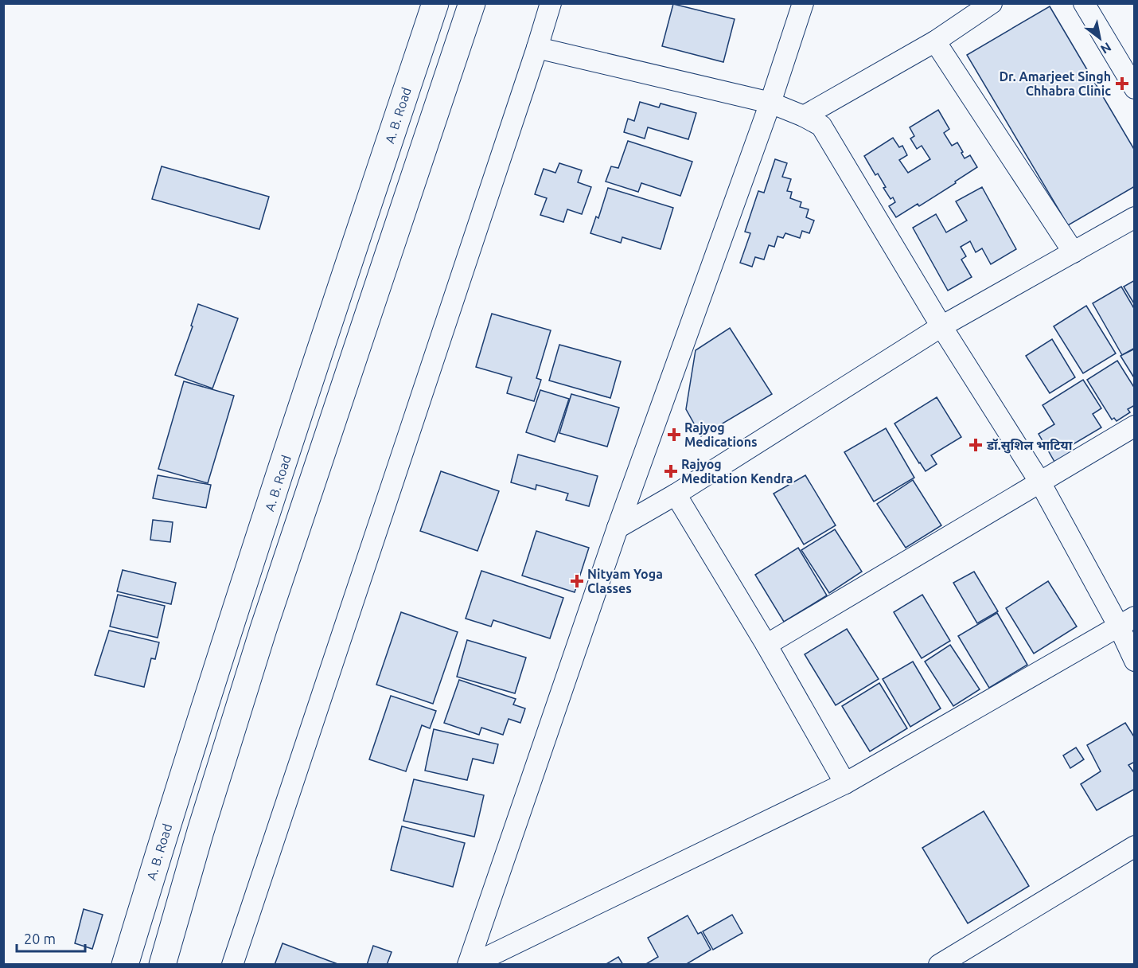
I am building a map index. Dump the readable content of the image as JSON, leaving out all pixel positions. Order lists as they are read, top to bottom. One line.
{"streets":{"main road":["A. B. Road"]},"places":{"health":["Dr. Amarjeet Singh Chhabra Clinic","Rajyog Medications","डॉ.सुशिल भाटिया","Rajyog Meditation Kendra","Nityam Yoga Classes"]},"scale_bar":"20 m","north":"bottom right"}
